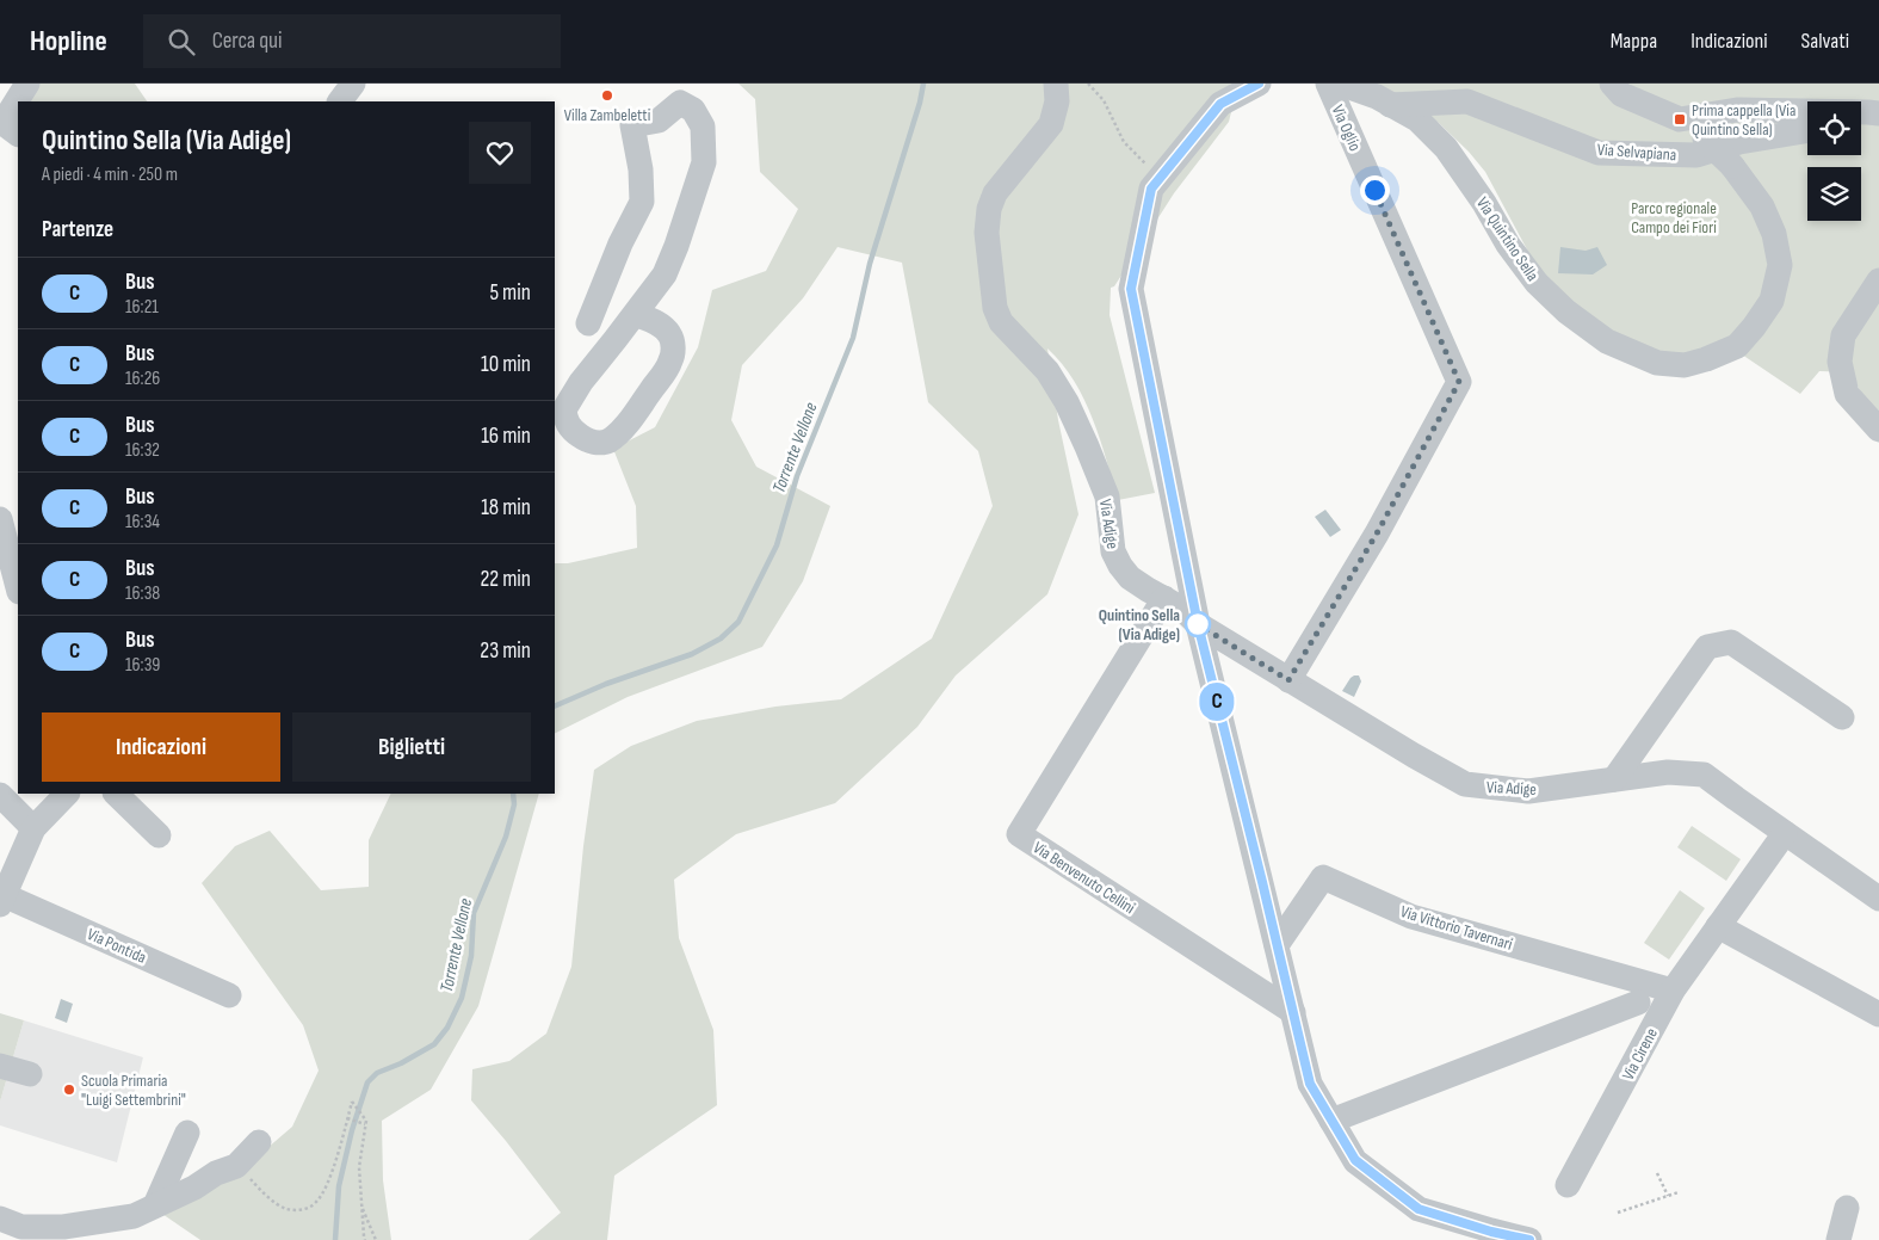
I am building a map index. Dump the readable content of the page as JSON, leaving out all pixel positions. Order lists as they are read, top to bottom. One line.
{"streets":{"street":["Via Oglio","Via Selvapiana","Via Quintino Sella","Via Adige","Via Benvenuto Cellini","Via Vittorio Tavernari","Via Pontida","Via Cirene"]},"crossings":[["Via Oglio","Via Adige"],["Via Selvapiana","Via Quintino Sella"],["Via Adige","Via Benvenuto Cellini"],["Via Adige","Via Cirene"],["Via Vittorio Tavernari","Via Cirene"]],"water":["Torrente Vellone"],"parks":["Parco regionale Campo dei Fiori"],"places":{"other":["Villa Zambeletti","Quintino Sella (Via Adige)","Scuola Primaria \"Luigi Settembrini\""],"transit":["Prima cappella (Via Quintino Sella)"]},"lines":["bus line C"],"page":{"header":"Hopline","search":"Cerca qui","nav":["Mappa","Indicazioni","Salvati"],"on_map":"C","heading":[["Quintino Sella (Via Adige)","A piedi · 4 min · 250 m"],"Partenze"],"list":[{"mark":"C","name":"Bus","note":"16:21","value":"5 min"},{"mark":"C","name":"Bus","note":"16:26","value":"10 min"},{"mark":"C","name":"Bus","note":"16:32","value":"16 min"},{"mark":"C","name":"Bus","note":"16:34","value":"18 min"},{"mark":"C","name":"Bus","note":"16:38","value":"22 min"},{"mark":"C","name":"Bus","note":"16:39","value":"23 min"}],"buttons":["Indicazioni","Biglietti"]}}
